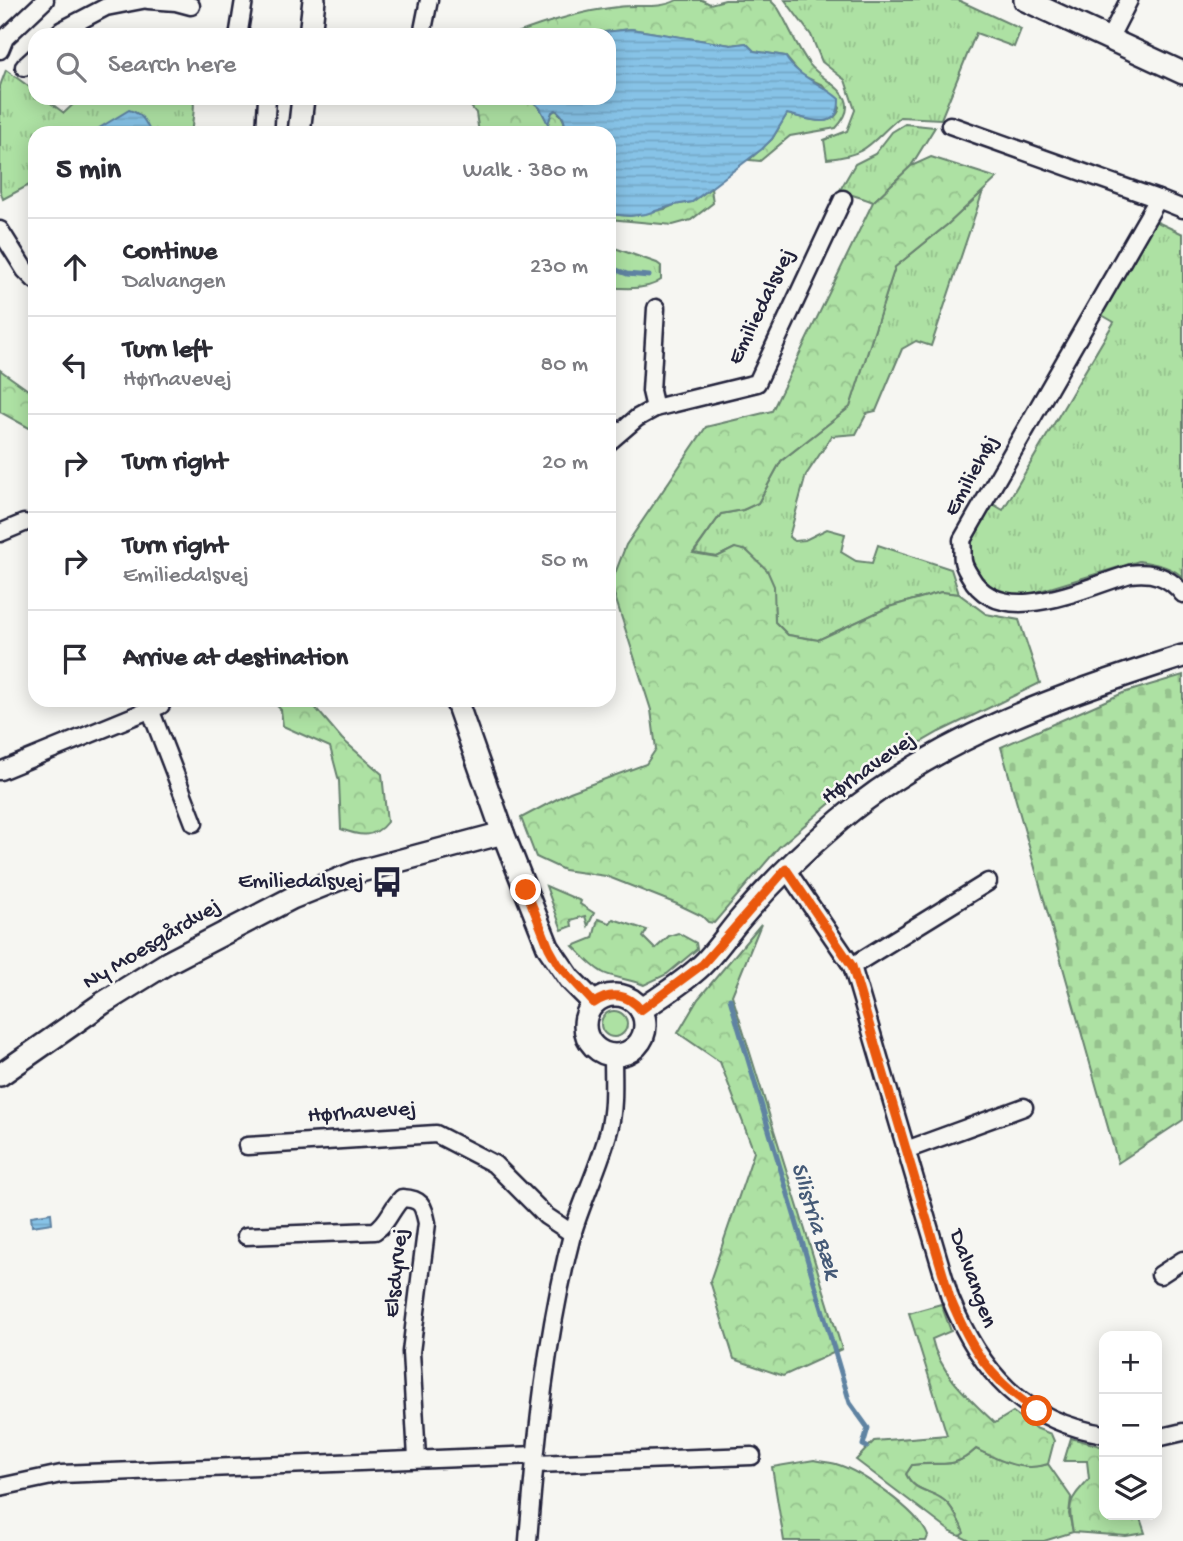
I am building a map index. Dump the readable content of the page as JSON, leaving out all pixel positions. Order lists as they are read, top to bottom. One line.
{"streets":{"street":["Emiliedalsvej","Emiliehøj","Hørhavevej","Ny Moesgårdvej","Elsdyrvej","Dalvangen"]},"crossings":[["Hørhavevej","Dalvangen"]],"water":["Silistria Bæk"],"places":{"bus stop":["Emiliedalsvej"]},"page":{"search":"Search here","heading":["5 min","Walk · 380 m"],"list":[["Continue","Dalvangen","230 m"],["Turn left","Hørhavevej","80 m"],["Turn right","20 m"],["Turn right","Emiliedalsvej","50 m"],"Arrive at destination"],"map_buttons":["+","−"]}}
